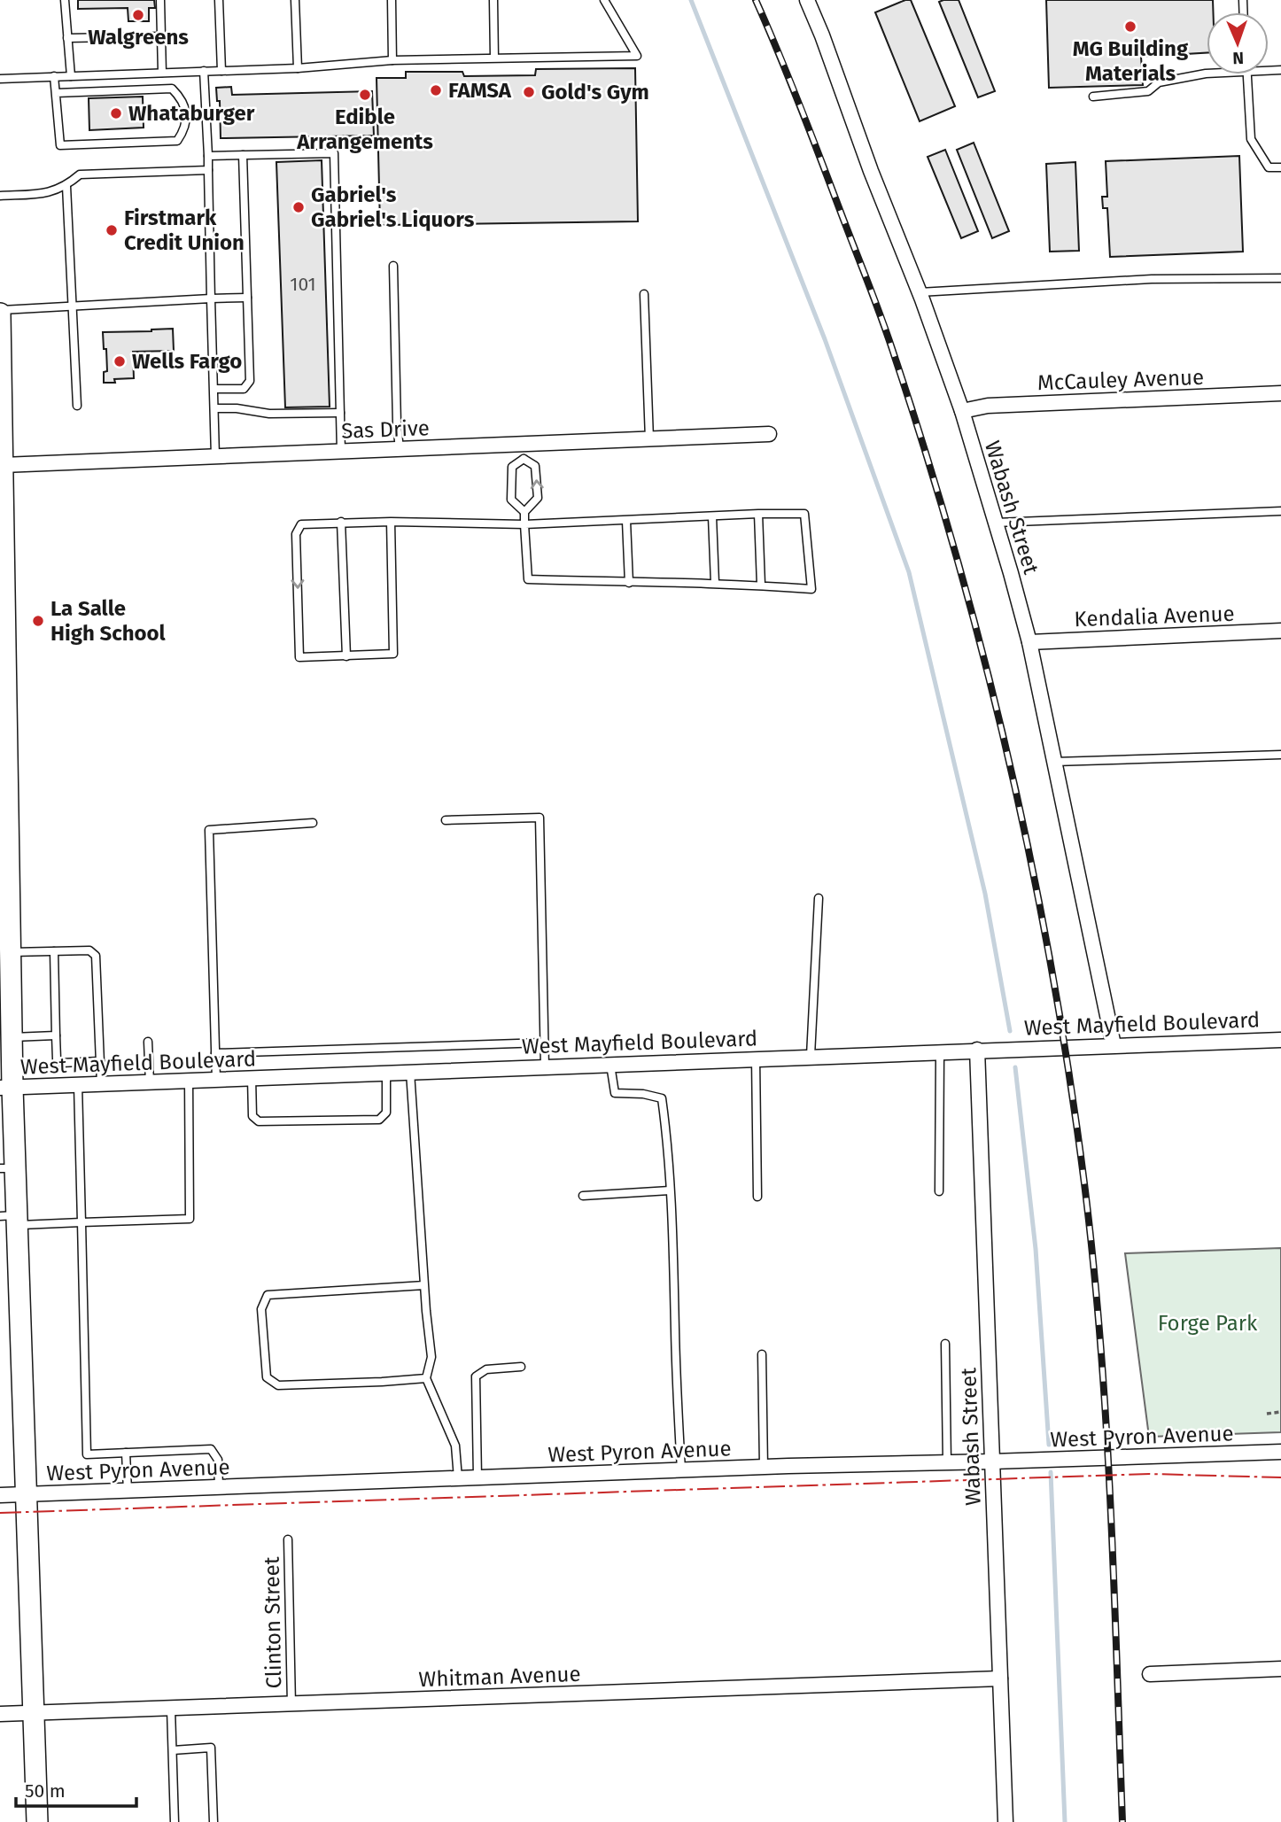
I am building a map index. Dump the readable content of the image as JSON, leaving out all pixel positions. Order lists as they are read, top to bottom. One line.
{"streets":{"street":["McCauley Avenue","Sas Drive","Wabash Street","Kendalia Avenue","West Mayfield Boulevard","West Pyron Avenue","Whitman Avenue"],"lane":["Clinton Street"]},"crossings":[["McCauley Avenue","Wabash Street"],["Wabash Street","Kendalia Avenue"],["Wabash Street","West Mayfield Boulevard"],["Wabash Street","West Pyron Avenue"],["Wabash Street","Whitman Avenue"],["Clinton Street","Whitman Avenue"]],"parks":["Forge Park"],"places":["Walgreens","MG Building Materials","FAMSA","Gold's Gym","Edible Arrangements","Whataburger","Gabriel's Gabriel's Liquors","Firstmark Credit Union","Wells Fargo","La Salle High School"],"house_numbers":["101"],"scale_bar":"50 m","north":"bottom"}
